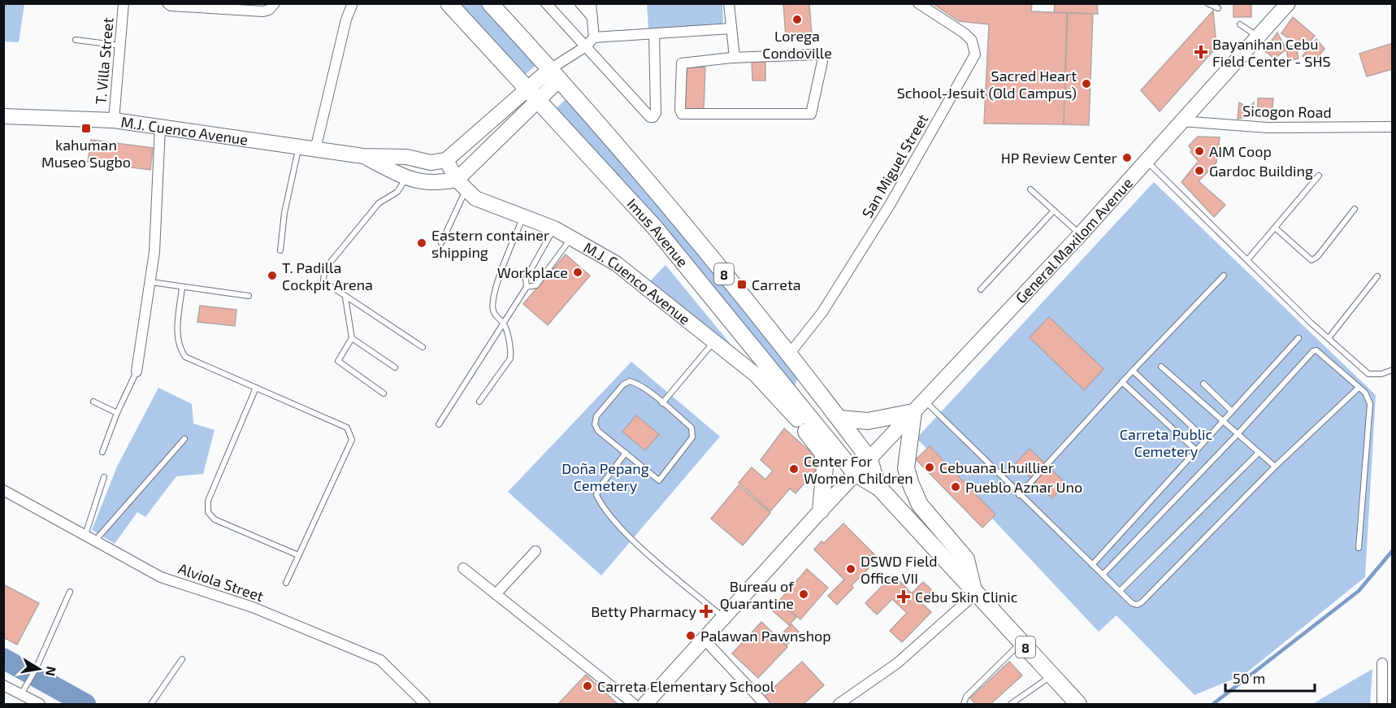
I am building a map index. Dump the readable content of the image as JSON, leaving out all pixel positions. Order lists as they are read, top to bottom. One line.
{"streets":{"main road":["M.J. Cuenco Avenue","Imus Avenue","General Maxilom Avenue","8"],"street":["T. Villa Street","Sicogon Road","San Miguel Street","Alviola Street"]},"crossings":[["T. Villa Street","M.J. Cuenco Avenue"],["Sicogon Road","General Maxilom Avenue"],["San Miguel Street","Imus Avenue"],["Imus Avenue","General Maxilom Avenue"],["Imus Avenue","8"],["General Maxilom Avenue","8"]],"parks":["Carreta Public Cemetery","Doña Pepang Cemetery"],"places":{"other":["Lorega Condoville","Sacred Heart School-Jesuit (Old Campus)","AIM Coop","HP Review Center","Gardoc Building","Eastern container shipping","Workplace","T. Padilla Cockpit Arena","Cebuana Lhuillier","Center For Women Children","Pueblo Aznar Uno","DSWD Field Office VII","Bureau of Quarantine","Palawan Pawnshop","Carreta Elementary School"],"health":["Bayanihan Cebu Field Center - SHS","Cebu Skin Clinic","Betty Pharmacy"],"transit":["kahuman Museo Sugbo","Carreta"]},"scale_bar":"50 m","north":"right"}
